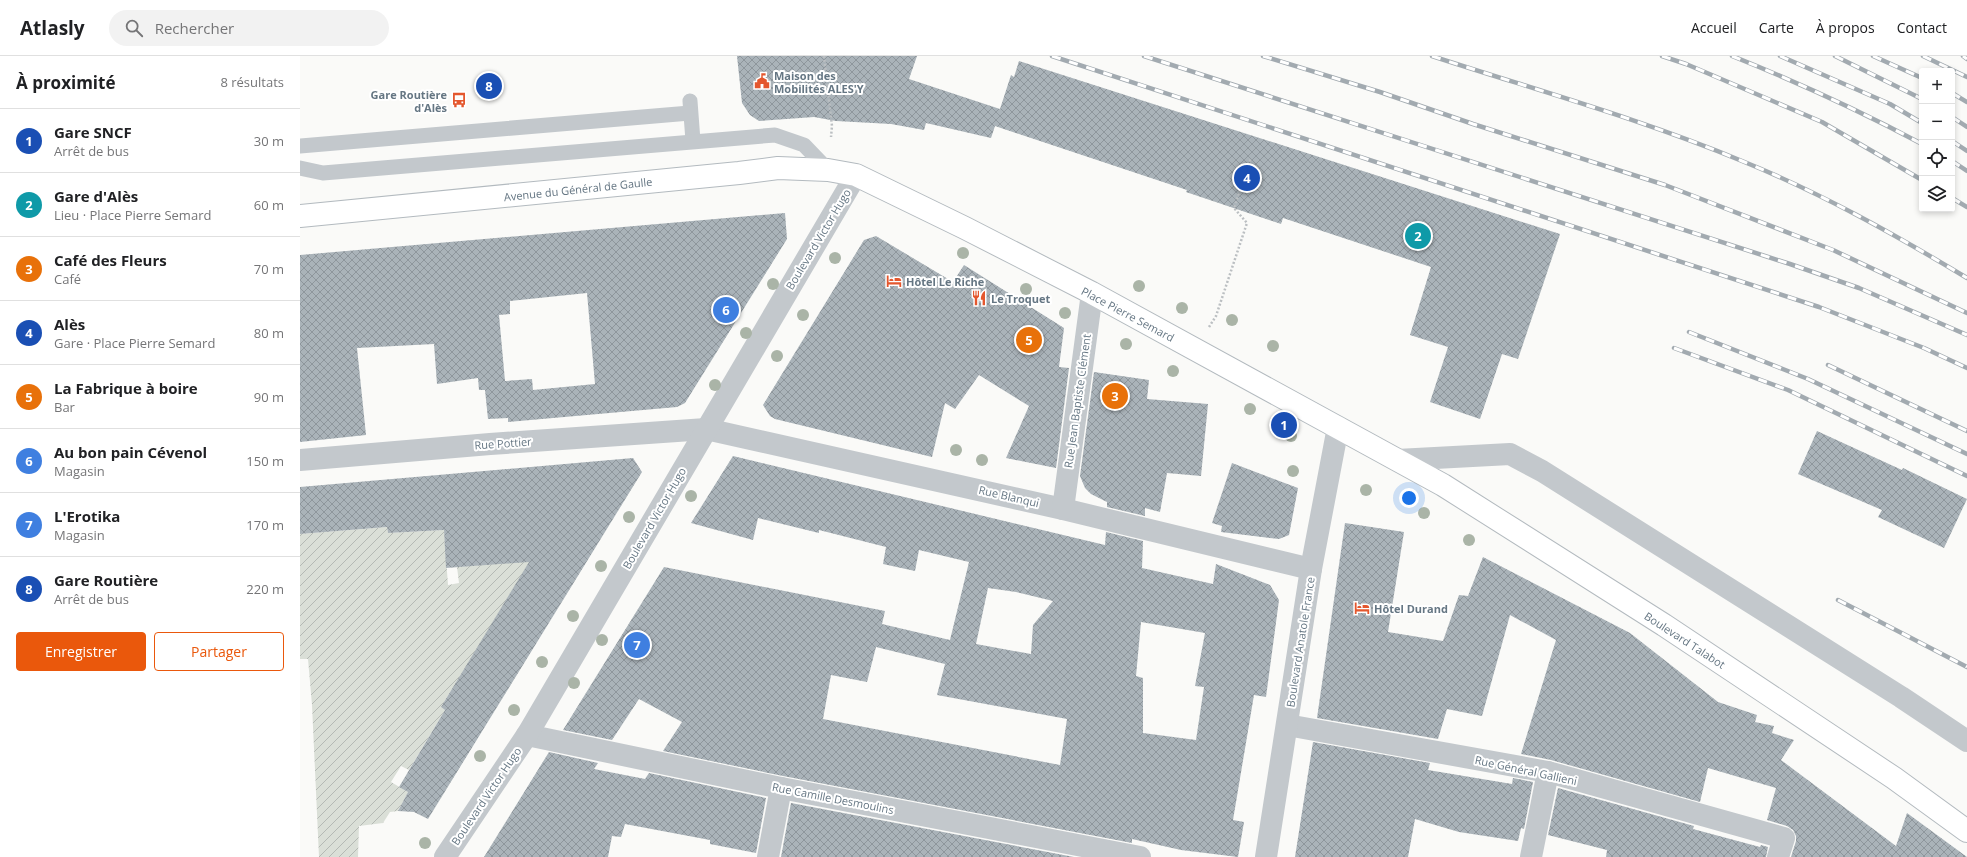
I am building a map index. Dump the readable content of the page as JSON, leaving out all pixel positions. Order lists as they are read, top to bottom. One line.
{"streets":{"main road":["Avenue du Général de Gaulle","Place Pierre Semard","Boulevard Talabot"],"street":["Boulevard Victor Hugo","Rue Jean Baptiste Clément","Rue Pottier","Rue Blanqui","Boulevard Anatole France","Rue Général Gallieni","Rue Camille Desmoulins"]},"crossings":[["Avenue du Général de Gaulle","Boulevard Victor Hugo"],["Avenue du Général de Gaulle","Place Pierre Semard"],["Boulevard Victor Hugo","Place Pierre Semard"],["Boulevard Victor Hugo","Rue Pottier"],["Boulevard Victor Hugo","Rue Blanqui"],["Boulevard Victor Hugo","Rue Camille Desmoulins"],["Place Pierre Semard","Rue Jean Baptiste Clément"],["Place Pierre Semard","Boulevard Talabot"],["Place Pierre Semard","Boulevard Anatole France"],["Rue Jean Baptiste Clément","Rue Blanqui"],["Rue Pottier","Rue Blanqui"],["Rue Blanqui","Boulevard Anatole France"],["Boulevard Anatole France","Rue Général Gallieni"]],"places":{"public building":["Maison des Mobilités ALES'Y"],"bus stop":["Gare Routière d'Alès"],"hotel":["Hôtel Le Riche","Hôtel Durand"],"restaurant":["Le Troquet"]},"page":{"header":"Atlasly","search":"Rechercher","nav":["Accueil","Carte","À propos","Contact"],"heading":["À proximité","8 résultats"],"map_buttons":["+","−"],"pins":["8","4","2","6","5","3","1","7"],"list":[{"mark":"1","name":"Gare SNCF","note":"Arrêt de bus","value":"30 m"},{"mark":"2","name":"Gare d'Alès","note":"Lieu · Place Pierre Semard","value":"60 m"},{"mark":"3","name":"Café des Fleurs","note":"Café","value":"70 m"},{"mark":"4","name":"Alès","note":"Gare · Place Pierre Semard","value":"80 m"},{"mark":"5","name":"La Fabrique à boire","note":"Bar","value":"90 m"},{"mark":"6","name":"Au bon pain Cévenol","note":"Magasin","value":"150 m"},{"mark":"7","name":"L'Erotika","note":"Magasin","value":"170 m"},{"mark":"8","name":"Gare Routière","note":"Arrêt de bus","value":"220 m"}],"buttons":["Enregistrer","Partager"]}}
